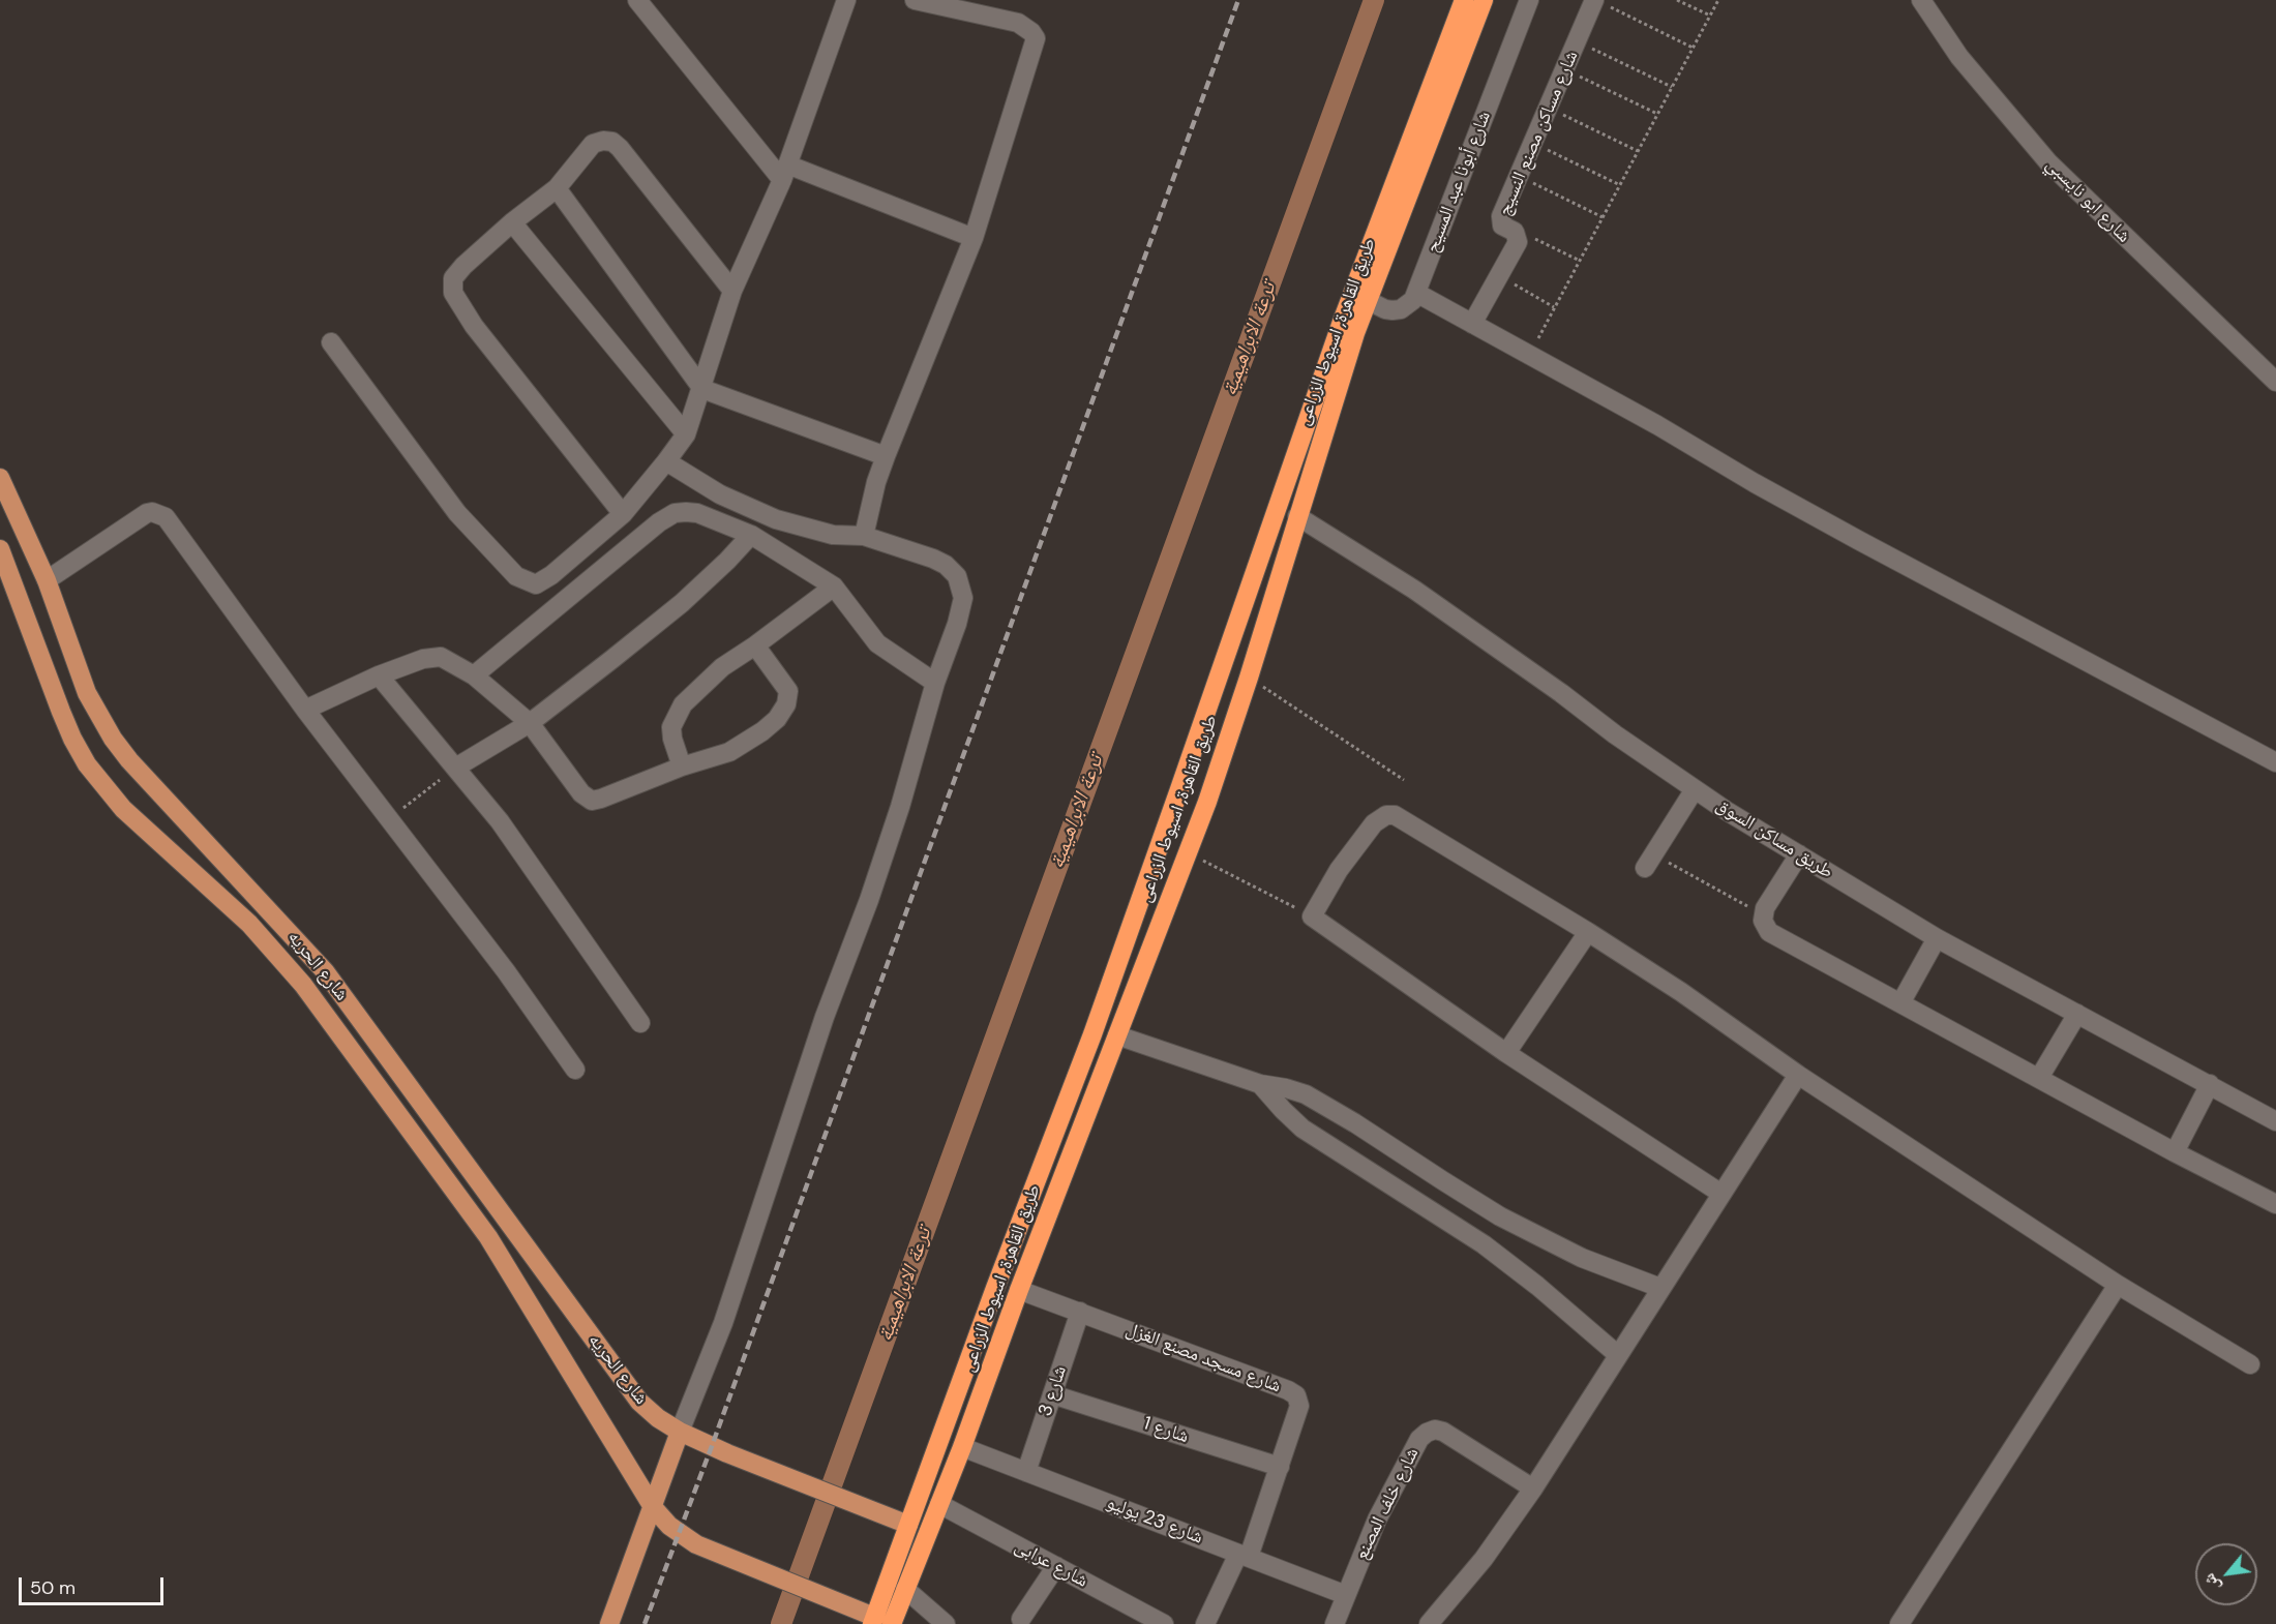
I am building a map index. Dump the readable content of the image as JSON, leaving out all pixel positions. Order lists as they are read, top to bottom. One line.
{"streets":{"highway":["طريق القاهرة, اسيوط الزراعى"],"main road":["شارع الحريه"],"street":["شارع مساكن مصنع النسيج","شارع أبونا عبد المسيح","شارع ابو نايسبي","طريق مساكن السوق","شارع مسجد مصنع الغزل","شارع 3","شارع 1","شارع خلف المصنع","شارع 23 يوليو","شارع عرابى"]},"crossings":[["طريق القاهرة, اسيوط الزراعى","طريق مساكن السوق"],["طريق القاهرة, اسيوط الزراعى","شارع الحريه"],["طريق القاهرة, اسيوط الزراعى","شارع مسجد مصنع الغزل"],["طريق القاهرة, اسيوط الزراعى","شارع 23 يوليو"],["طريق القاهرة, اسيوط الزراعى","شارع عرابى"],["شارع مسجد مصنع الغزل","شارع 3"],["شارع مسجد مصنع الغزل","شارع 1"],["شارع مسجد مصنع الغزل","شارع 23 يوليو"],["شارع 3","شارع 1"],["شارع 3","شارع 23 يوليو"],["شارع خلف المصنع","شارع 23 يوليو"]],"water":["ترعة الابراهيمية"],"scale_bar":"50 m","north":"bottom left"}
